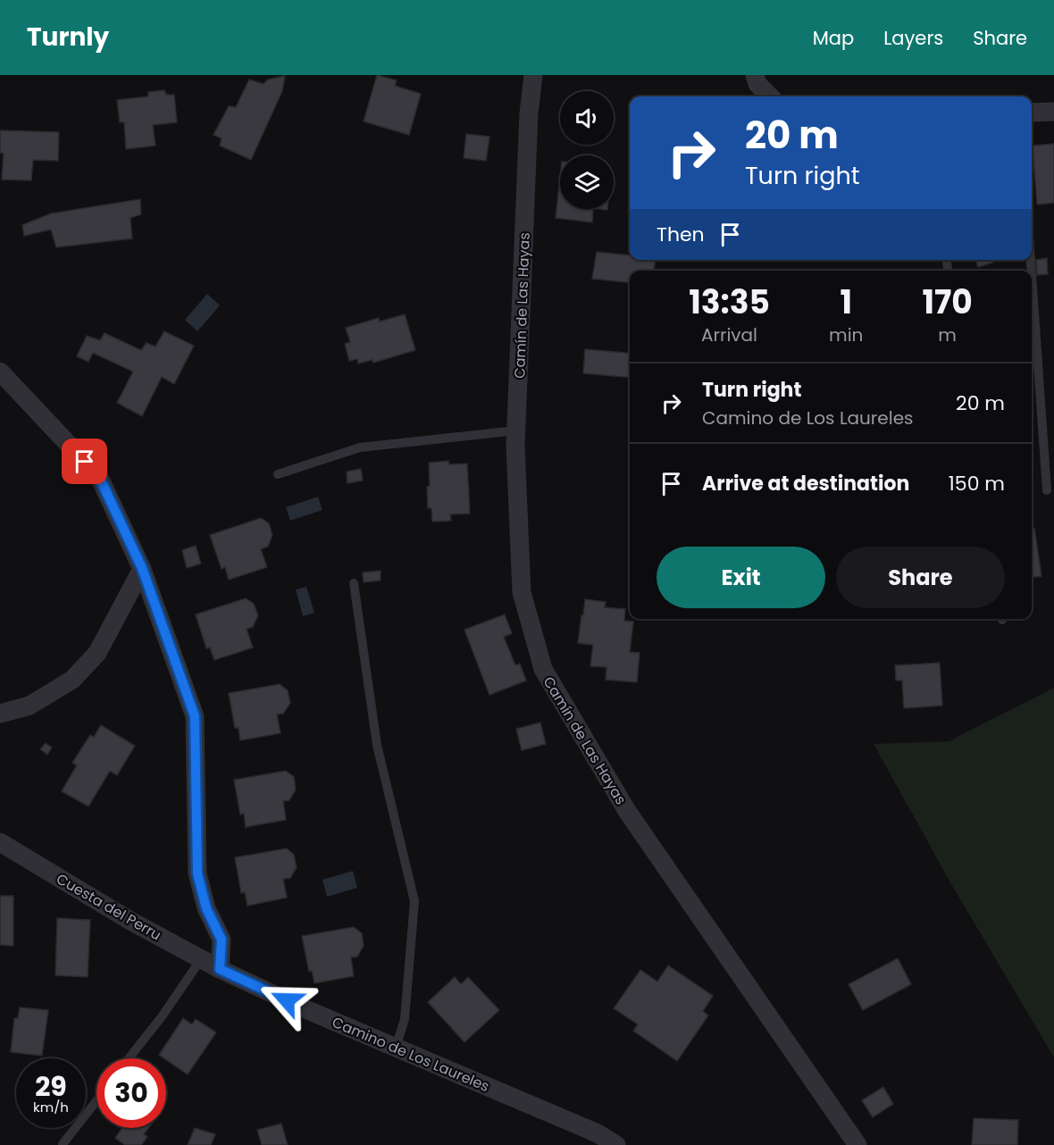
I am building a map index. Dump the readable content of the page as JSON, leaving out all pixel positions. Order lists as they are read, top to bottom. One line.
{"streets":{"street":["Camín de Las Hayas","Cuesta del Perru","Camino de Los Laureles"]},"crossings":[["Cuesta del Perru","Camino de Los Laureles"]],"page":{"header":"Turnly","nav":["Map","Layers","Share"],"turn":["20 m","Turn right"],"then":"Then","eta":["13:35","Arrival","1","min","170","m"],"list":[{"name":"Turn right","note":"Camino de Los Laureles","value":"20 m"},{"name":"Arrive at destination","value":"150 m"}],"buttons":["Exit","Share"],"speed":"29 km/h","limit":"30"}}
